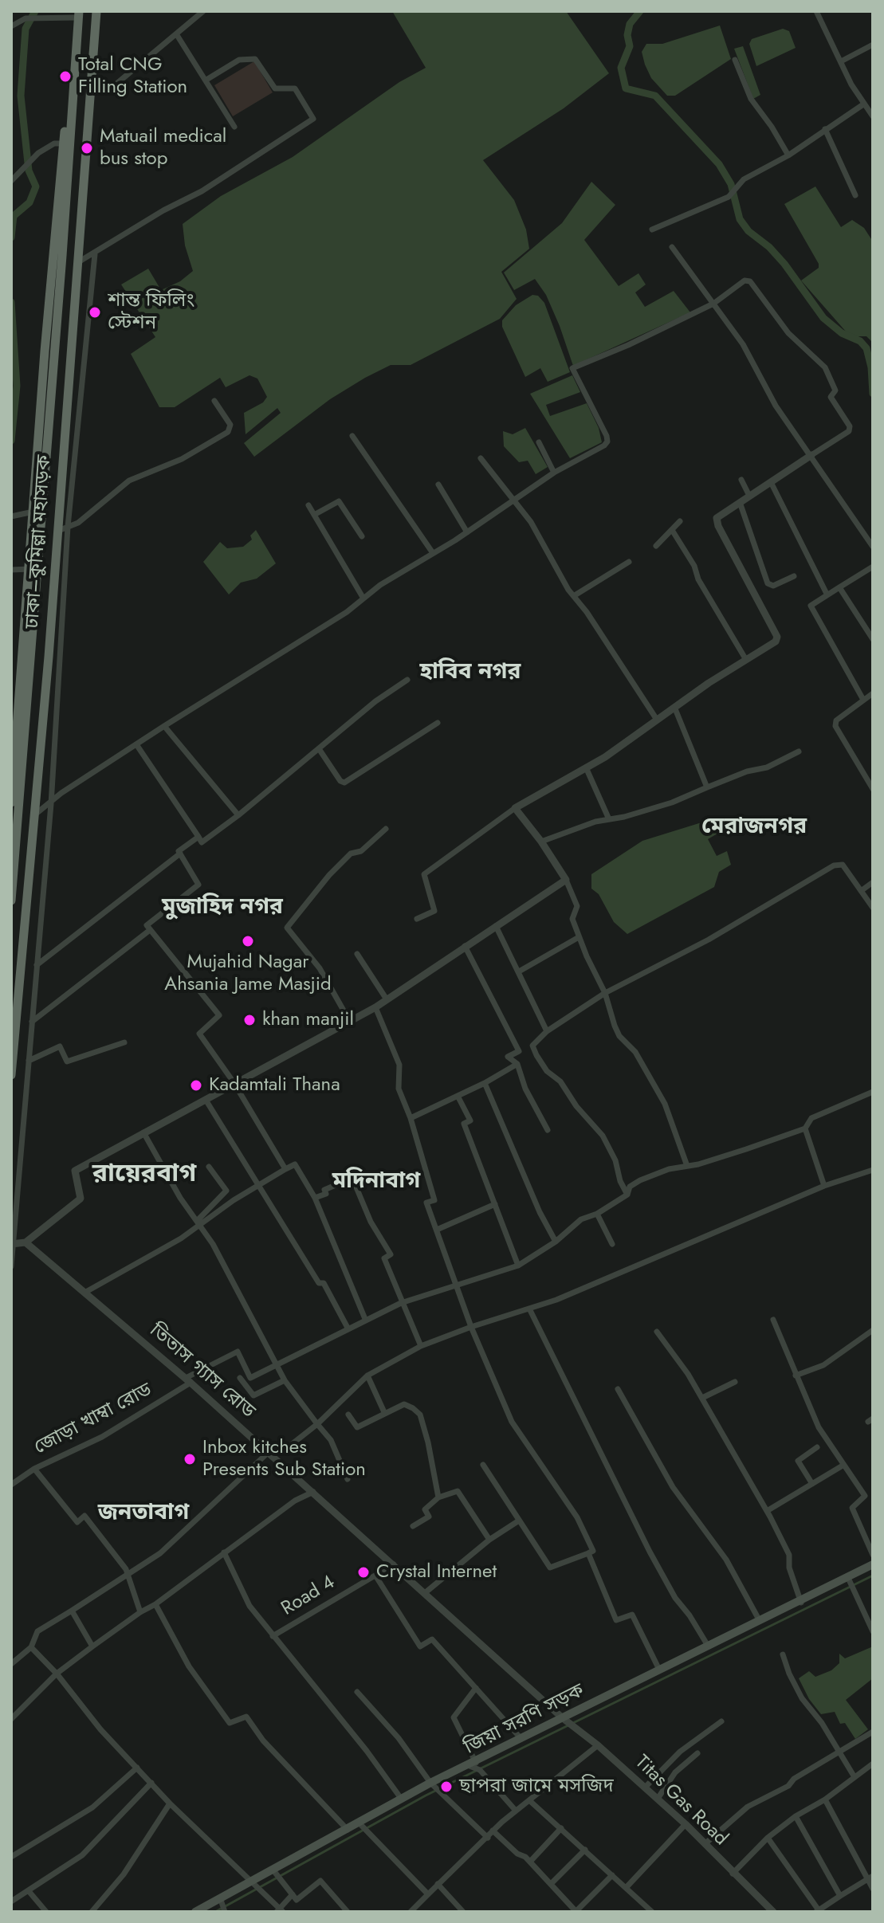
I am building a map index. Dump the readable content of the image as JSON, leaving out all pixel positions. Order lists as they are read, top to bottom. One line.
{"streets":{"highway":["ঢাকা–কুমিল্লা মহাসড়ক"],"main road":["জিয়া সরণি সড়ক"],"street":["তিতাস গ্যাস রোড","জোড়া খাম্বা রোড","Road 4","Titas Gas Road"]},"crossings":[["তিতাস গ্যাস রোড","জোড়া খাম্বা রোড"],["তিতাস গ্যাস রোড","Road 4"],["তিতাস গ্যাস রোড","জিয়া সরণি সড়ক"],["তিতাস গ্যাস রোড","Titas Gas Road"],["জিয়া সরণি সড়ক","Titas Gas Road"]],"districts":["হাবিব নগর","মেরাজনগর","মুজাহিদ নগর","রায়েরবাগ","মদিনাবাগ","জনতাবাগ"],"places":["Total CNG Filling Station","Matuail medical bus stop","শান্ত ফিলিং স্টেশন","Mujahid Nagar Ahsania Jame Masjid","khan manjil","Kadamtali Thana","Inbox kitches Presents Sub Station","Crystal Internet","ছাপরা জামে মসজিদ"]}
